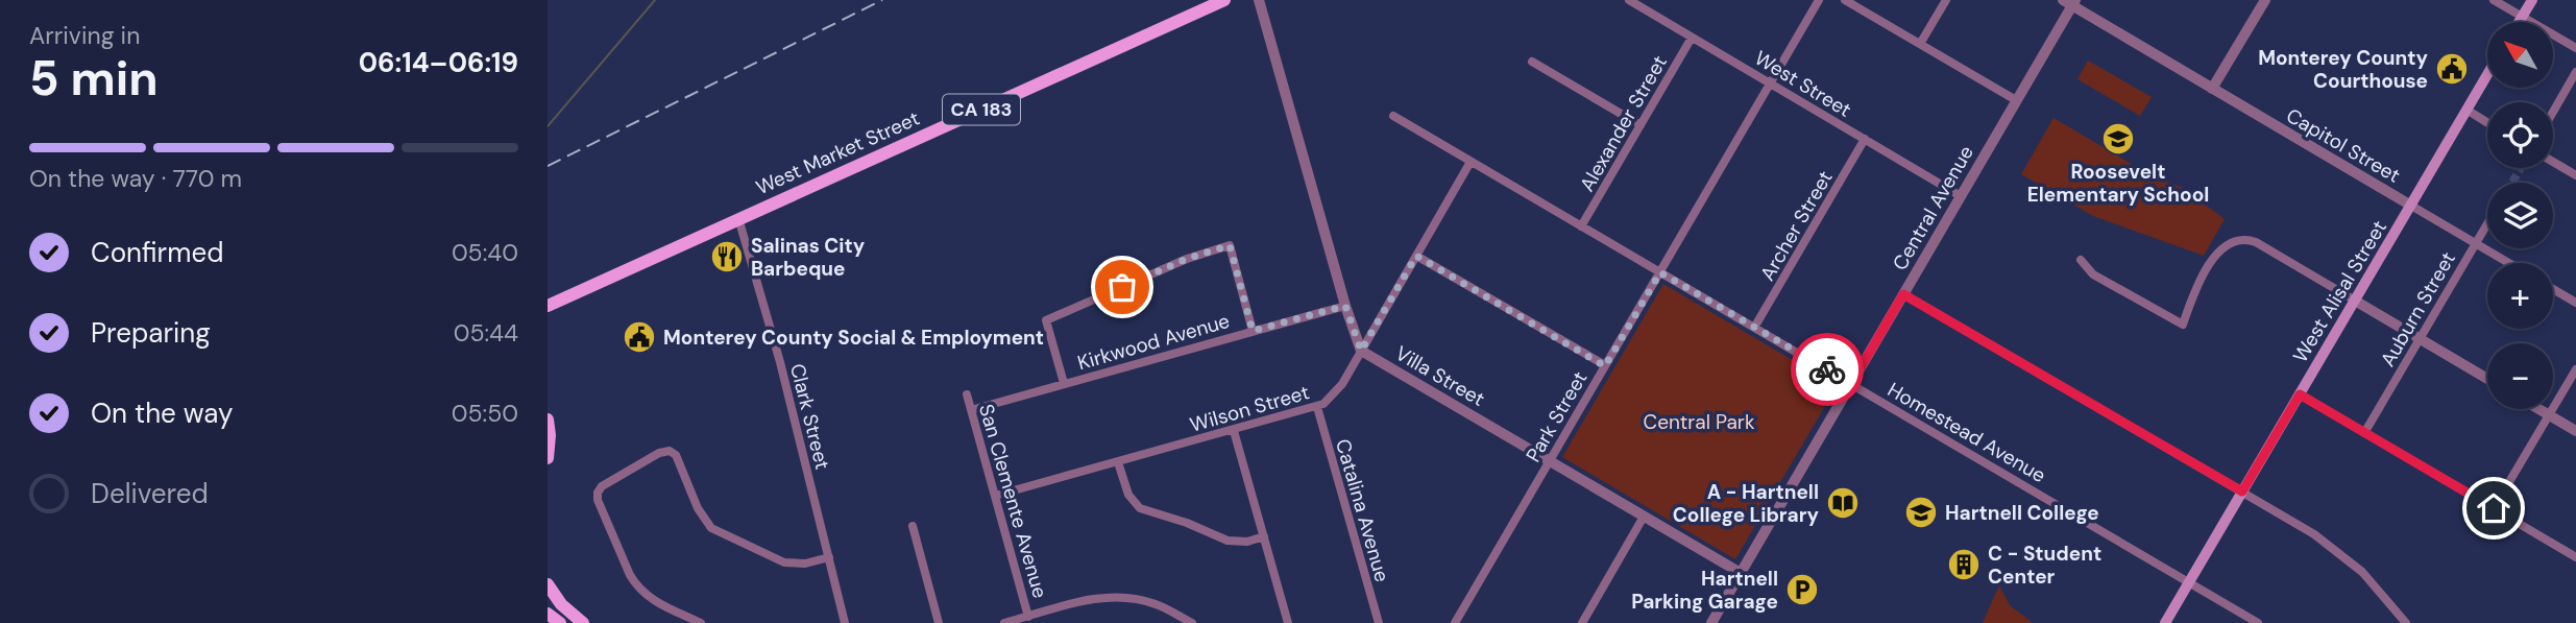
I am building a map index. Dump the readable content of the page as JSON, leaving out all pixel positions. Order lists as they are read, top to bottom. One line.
{"streets":{"main road":["CA 183","West Market Street","West Alisal Street"],"street":["West Street","Alexander Street","Capitol Street","Central Avenue","Archer Street","Auburn Street","Kirkwood Avenue","Villa Street","Wilson Street","Clark Street","Park Street","Homestead Avenue","San Clemente Avenue","Catalina Avenue"]},"crossings":[["West Street","Alexander Street"],["West Street","Central Avenue"],["West Street","Archer Street"],["West Street","Park Street"],["Alexander Street","Homestead Avenue"],["Capitol Street","Central Avenue"],["Capitol Street","West Alisal Street"],["Capitol Street","Auburn Street"],["West Market Street","Clark Street"],["Central Avenue","Villa Street"],["Central Avenue","Homestead Avenue"],["Archer Street","Homestead Avenue"],["West Alisal Street","Homestead Avenue"],["Kirkwood Avenue","San Clemente Avenue"],["Villa Street","Wilson Street"],["Villa Street","Park Street"],["Wilson Street","Homestead Avenue"],["Wilson Street","San Clemente Avenue"],["Wilson Street","Catalina Avenue"],["Park Street","Homestead Avenue"]],"parks":["Central Park"],"places":{"public building":["Monterey County Courthouse","Monterey County Social & Employment"],"school or university":["Roosevelt Elementary School","Hartnell College"],"restaurant":["Salinas City Barbeque"],"library":["A - Hartnell College Library"],"building":["C - Student Center"],"parking":["Hartnell Parking Garage"]},"north":"top left","page":{"heading":["5 min","Arriving in","06:14–06:19"],"map_buttons":["+","−"],"bar":"On the way · 770 m","list":[["Confirmed","05:40"],["Preparing","05:44"],["On the way","05:50"],"Delivered"]}}
